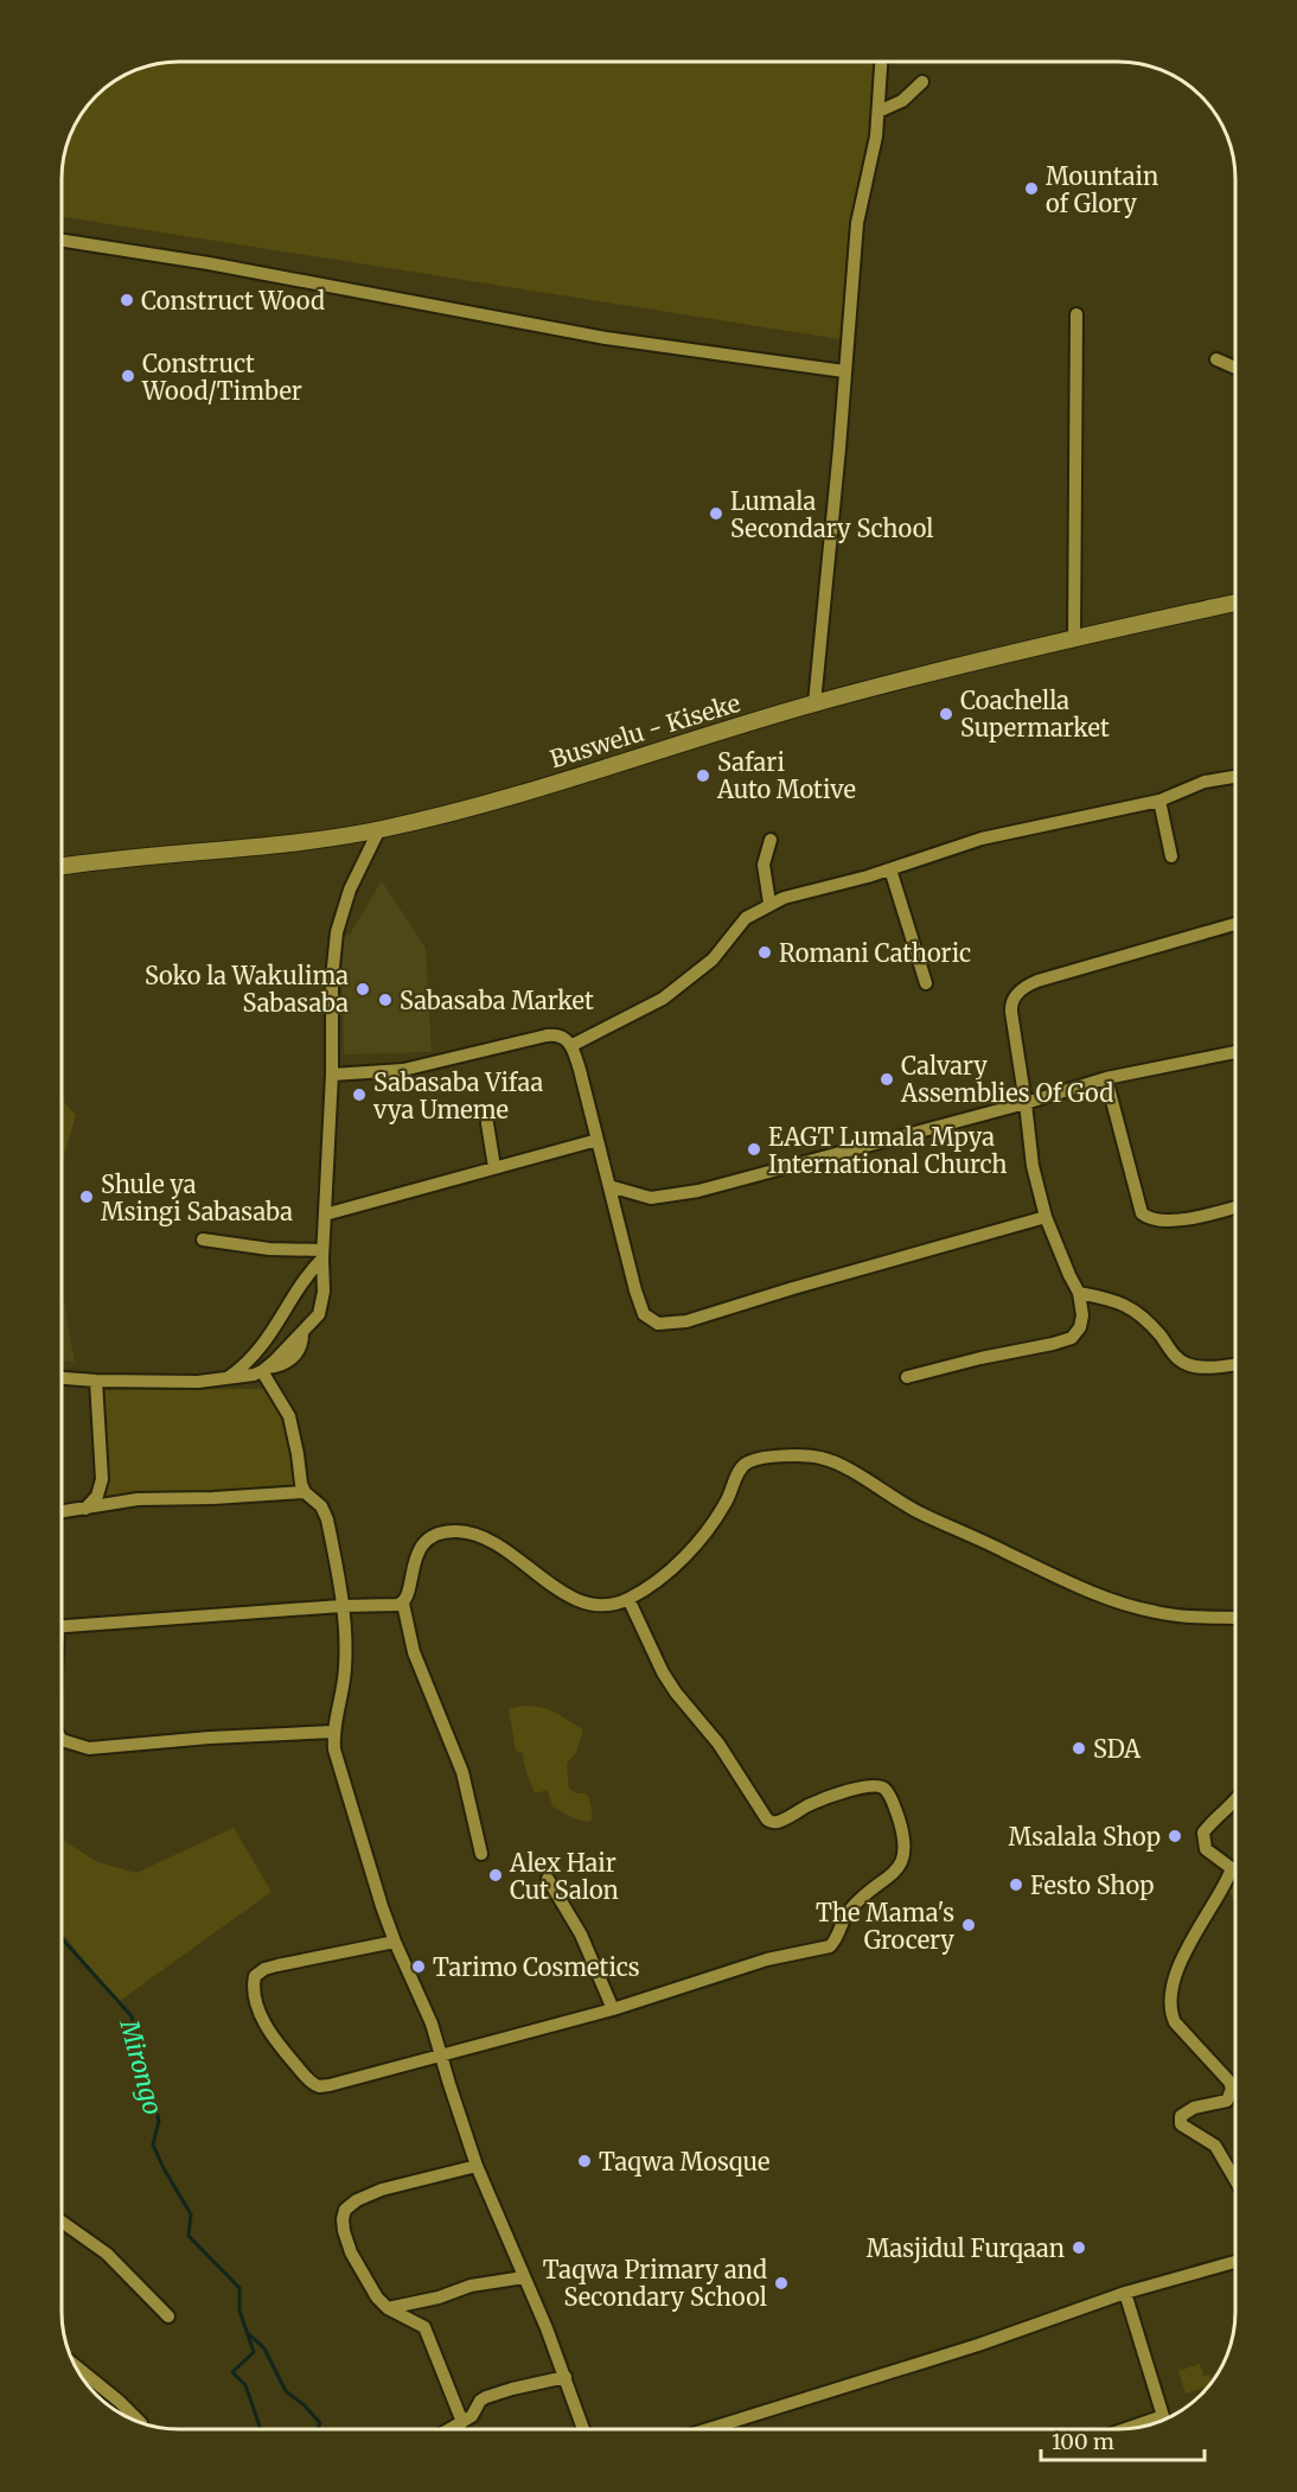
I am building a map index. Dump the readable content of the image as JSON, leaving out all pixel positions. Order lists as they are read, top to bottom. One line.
{"streets":{"main road":["Buswelu - Kiseke"]},"water":["Mirongo"],"places":["Mountain of Glory","Construct Wood","Construct Wood/Timber","Lumala Secondary School","Coachella Supermarket","Safari Auto Motive","Romani Cathoric","Soko la Wakulima Sabasaba","Sabasaba Market","Calvary Assemblies Of God","Sabasaba Vifaa vya Umeme","EAGT Lumala Mpya International Church","Shule ya Msingi Sabasaba","SDA","Msalala Shop","Alex Hair Cut Salon","Festo Shop","The Mama's Grocery","Tarimo Cosmetics","Taqwa Mosque","Masjidul Furqaan","Taqwa Primary and Secondary School"],"scale_bar":"100 m"}
